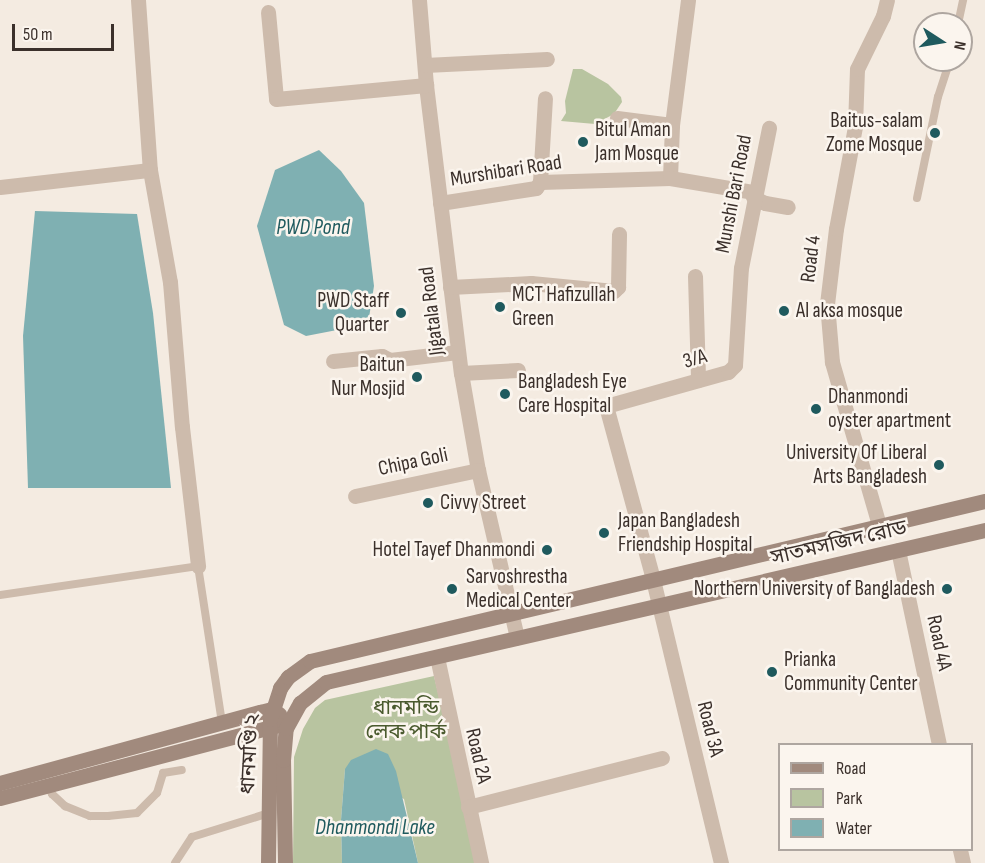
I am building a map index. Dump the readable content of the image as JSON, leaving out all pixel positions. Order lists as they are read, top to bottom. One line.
{"streets":{"main road":["সাতমসজিদ রোড","ধানমণ্ডি ২"],"street":["Murshibari Road","Munshi Bari Road","Road 4","Jigatala Road","3/A","Chipa Goli","Road 4A","Road 3A","Road 2A"]},"crossings":[["Murshibari Road","Munshi Bari Road"],["Murshibari Road","Jigatala Road"],["Munshi Bari Road","3/A"],["Road 4","সাতমসজিদ রোড"],["Jigatala Road","Chipa Goli"],["Jigatala Road","সাতমসজিদ রোড"],["3/A","Road 3A"],["সাতমসজিদ রোড","Road 4A"],["সাতমসজিদ রোড","Road 3A"],["সাতমসজিদ রোড","ধানমণ্ডি ২"],["সাতমসজিদ রোড","Road 2A"]],"water":["PWD Pond","Dhanmondi Lake"],"parks":["ধানমন্ডি লেক পার্ক"],"places":["Baitus-salam Zome Mosque","Bitul Aman Jam Mosque","MCT Hafizullah Green","Al aksa mosque","PWD Staff Quarter","Baitun Nur Mosjid","Bangladesh Eye Care Hospital","Dhanmondi oyster apartment","University Of Liberal Arts Bangladesh","Civvy Street","Japan Bangladesh Friendship Hospital","Hotel Tayef Dhanmondi","Sarvoshrestha Medical Center","Northern University of Bangladesh","Prianka Community Center"],"legend":["Road","Park","Water"],"scale_bar":"50 m","north":"right"}
